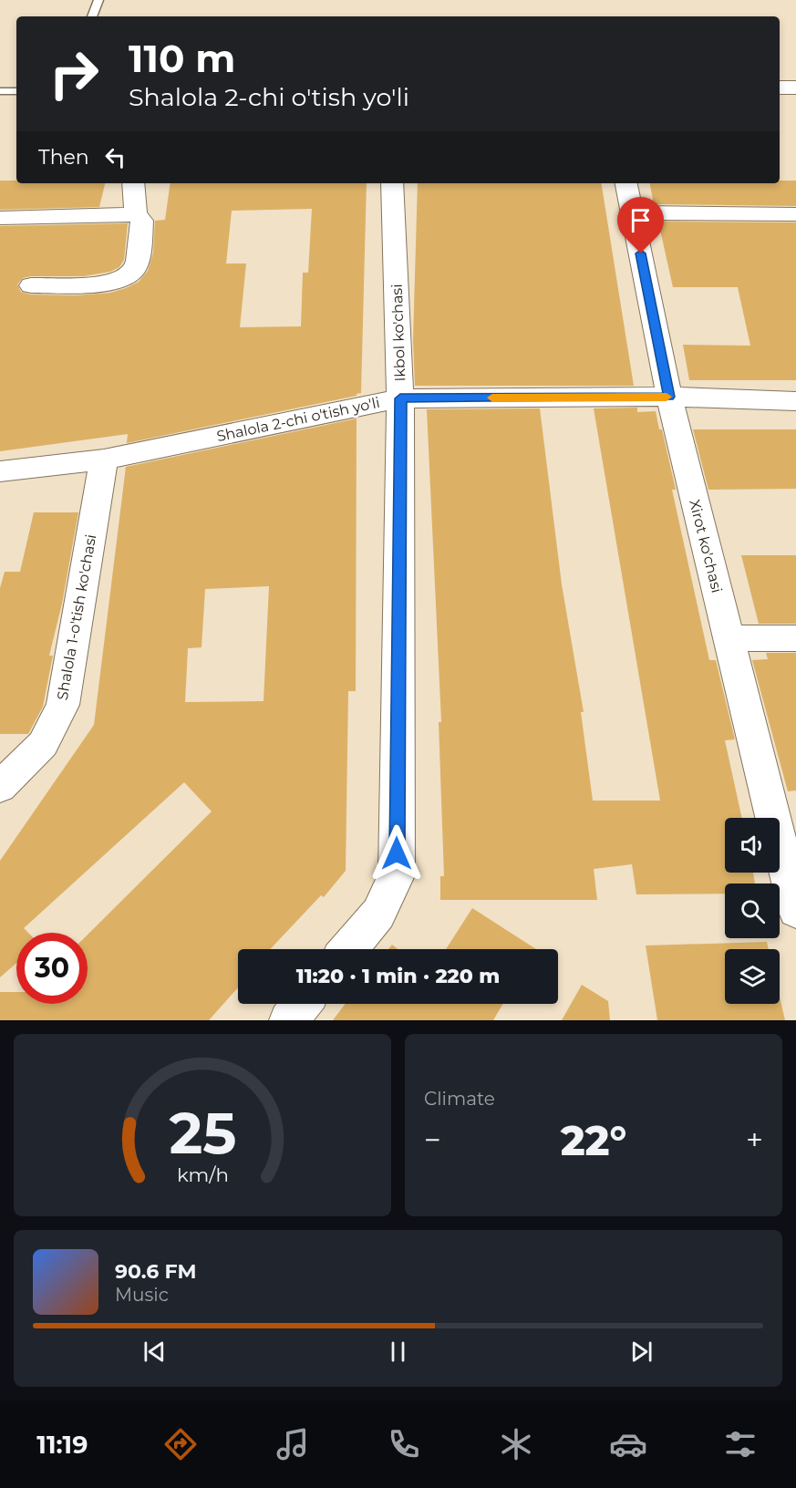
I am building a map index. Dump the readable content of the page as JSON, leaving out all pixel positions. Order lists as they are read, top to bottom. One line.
{"streets":{"street":["Ikbol ko'chasi","Shalola 2-chi o'tish yo'li","Xirot ko'chasi","Shalola 1-o'tish ko'chasi"]},"crossings":[["Ikbol ko'chasi","Shalola 2-chi o'tish yo'li"],["Shalola 2-chi o'tish yo'li","Xirot ko'chasi"],["Shalola 2-chi o'tish yo'li","Shalola 1-o'tish ko'chasi"]],"page":{"turn":["110 m","Shalola 2-chi o'tish yo'li"],"then":"Then","limit":"30","trip":"11:20 · 1 min · 220 m","tile":"Climate","heat":["−","22°","+"],"song":["90.6 FM","Music"],"tabs":"11:19","gauge":["25","km/h"]}}
